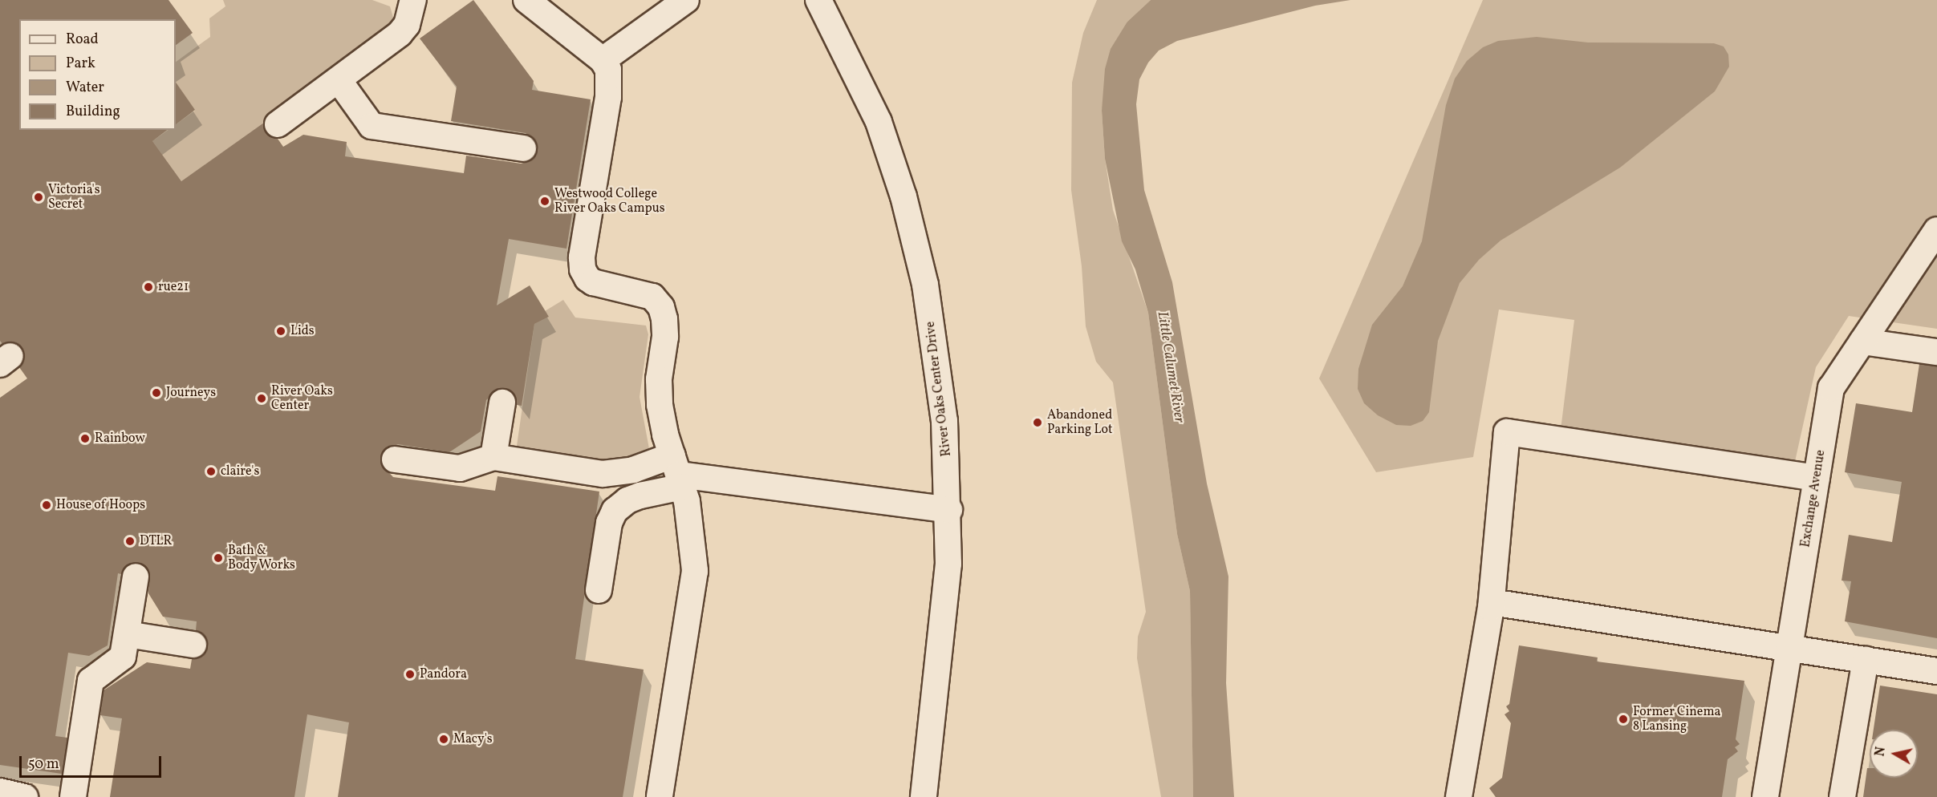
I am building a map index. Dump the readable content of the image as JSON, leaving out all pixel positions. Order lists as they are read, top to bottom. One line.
{"streets":{"street":["River Oaks Center Drive","Exchange Avenue"]},"water":["Little Calumet River"],"places":["Victoria's Secret","Westwood College River Oaks Campus","rue21","Lids","Journeys","River Oaks Center","Abandoned Parking Lot","Rainbow","claire's","House of Hoops","DTLR","Bath & Body Works","Pandora","Former Cinema 8 Lansing","Macy's"],"legend":["Road","Park","Water","Building"],"scale_bar":"50 m","north":"left"}
